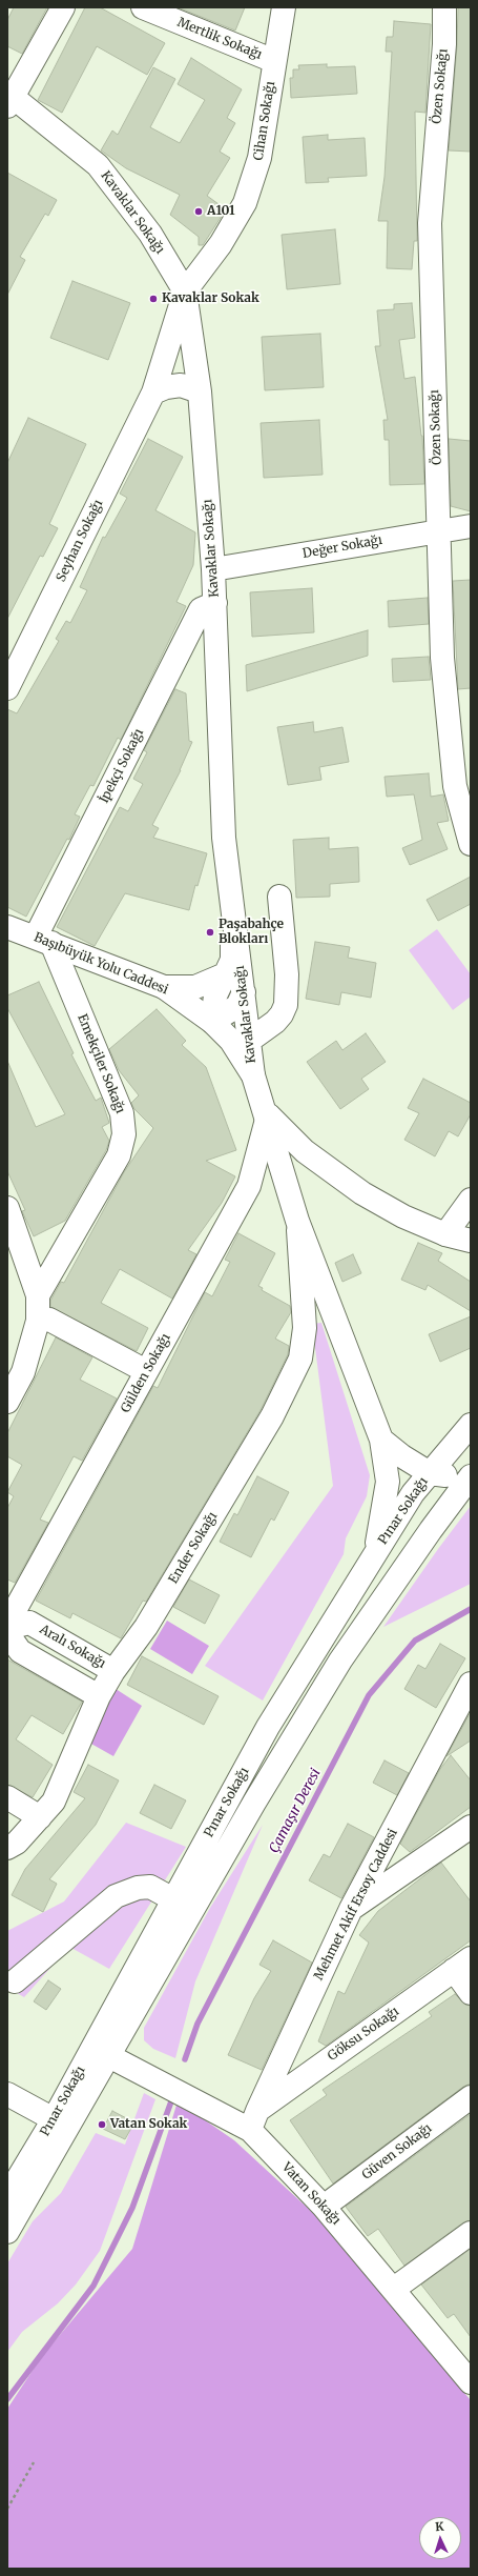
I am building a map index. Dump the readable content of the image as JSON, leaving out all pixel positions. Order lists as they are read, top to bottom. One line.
{"streets":{"street":["Mertlik Sokağı","Özen Sokağı","Cihan Sokağı","Kavaklar Sokağı","Seyhan Sokağı","Değer Sokağı","İpekçi Sokağı","Başıbüyük Yolu Caddesi","Emekçiler Sokağı","Gülden Sokağı","Pınar Sokağı","Ender Sokağı","Aralı Sokağı","Mehmet Akif Ersoy Caddesi","Göksu Sokağı","Güven Sokağı","Vatan Sokağı"]},"crossings":[["Mertlik Sokağı","Cihan Sokağı"],["Özen Sokağı","Değer Sokağı"],["Cihan Sokağı","Kavaklar Sokağı"],["Cihan Sokağı","Seyhan Sokağı"],["Kavaklar Sokağı","Değer Sokağı"],["Kavaklar Sokağı","İpekçi Sokağı"],["Kavaklar Sokağı","Başıbüyük Yolu Caddesi"],["İpekçi Sokağı","Başıbüyük Yolu Caddesi"],["İpekçi Sokağı","Emekçiler Sokağı"],["Başıbüyük Yolu Caddesi","Emekçiler Sokağı"],["Başıbüyük Yolu Caddesi","Gülden Sokağı"],["Pınar Sokağı","Vatan Sokağı"],["Ender Sokağı","Aralı Sokağı"],["Mehmet Akif Ersoy Caddesi","Göksu Sokağı"],["Mehmet Akif Ersoy Caddesi","Vatan Sokağı"],["Göksu Sokağı","Vatan Sokağı"],["Güven Sokağı","Vatan Sokağı"]],"water":["Çamaşır Deresi"],"places":["A101","Kavaklar Sokak","Paşabahçe Blokları","Vatan Sokak"],"north":"top"}
